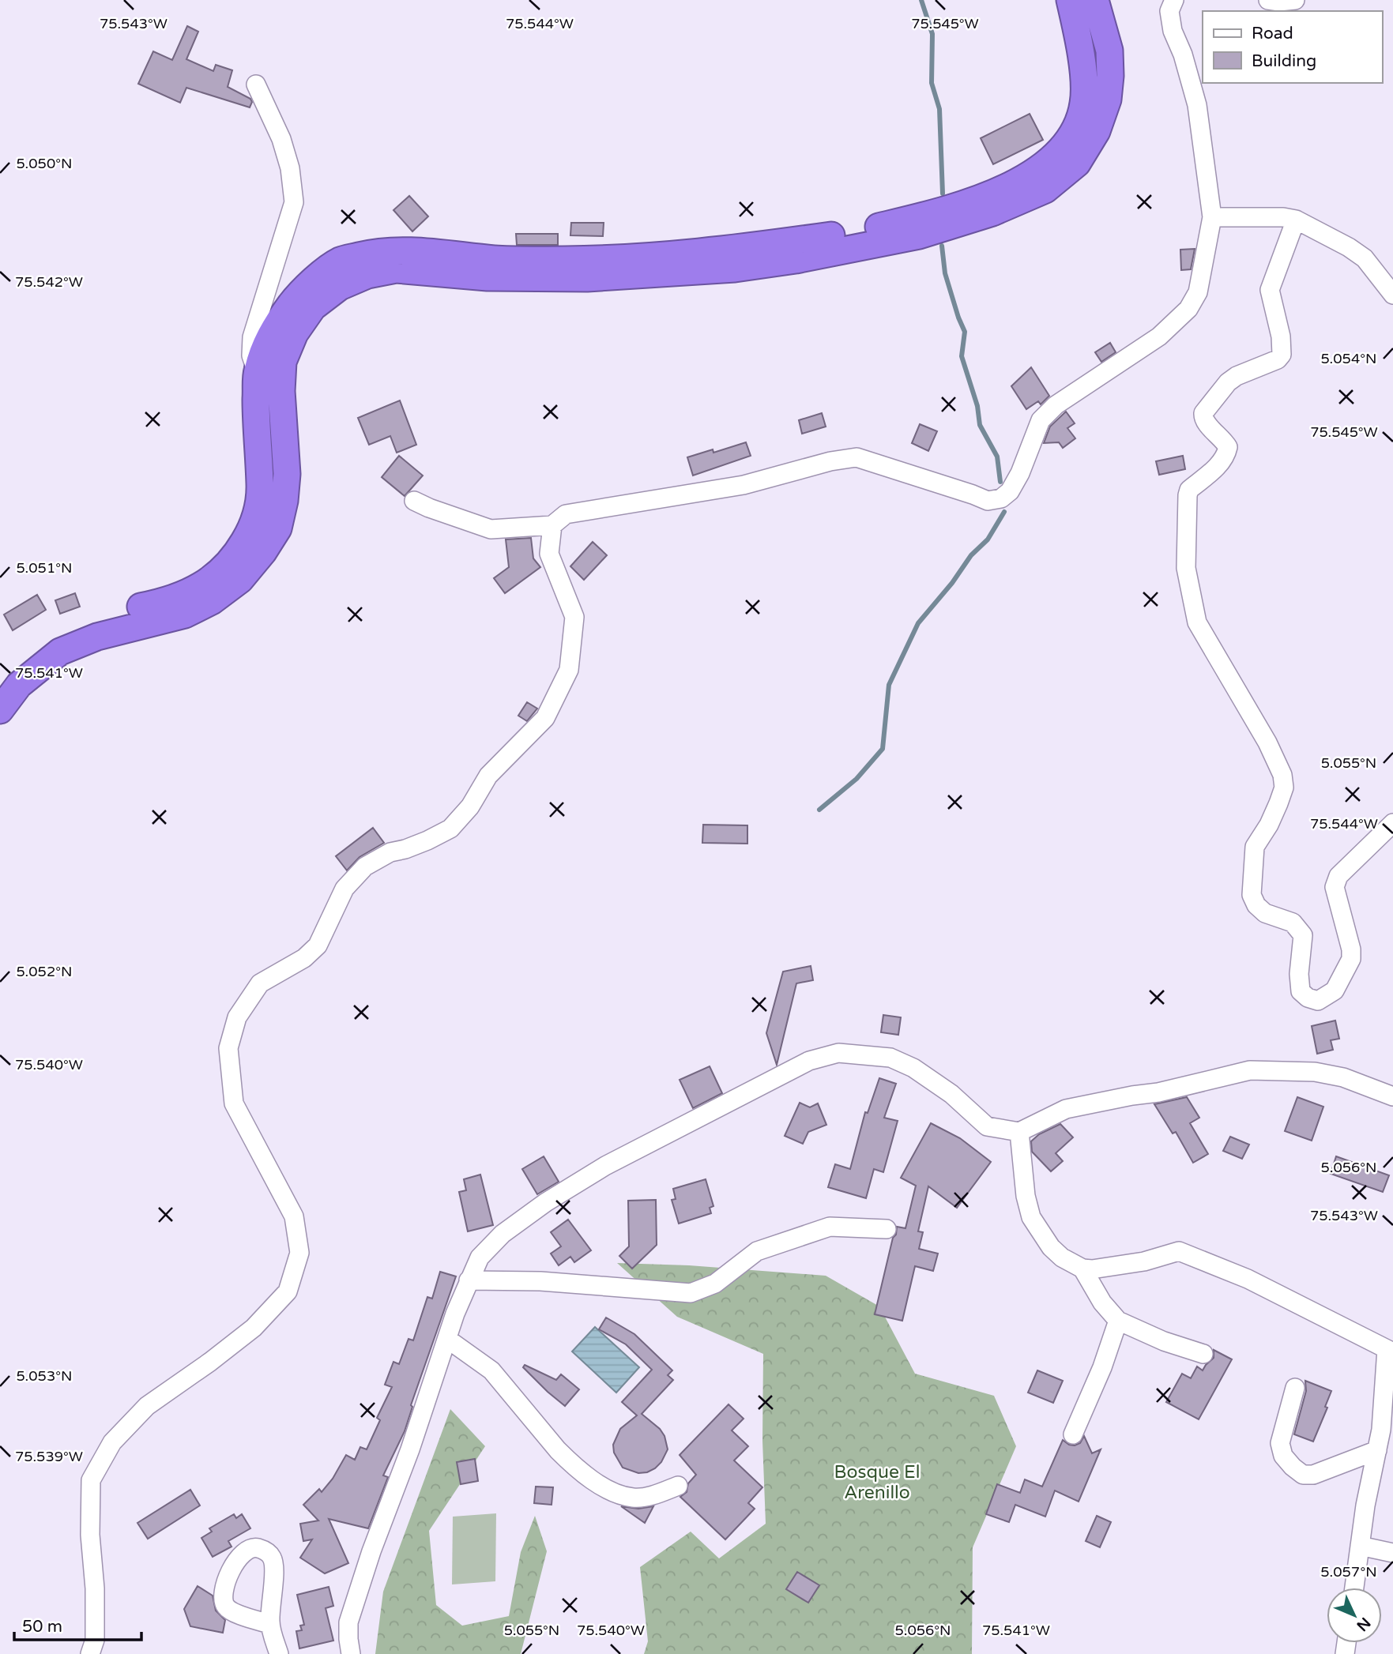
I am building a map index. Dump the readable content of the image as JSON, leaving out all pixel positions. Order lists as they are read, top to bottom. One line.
{"parks":["Bosque El Arenillo"],"legend":["Road","Building"],"scale_bar":"50 m","north":"bottom right","coordinates":["75.543°W","75.544°W","75.545°W","5.050°N","75.542°W","5.054°N","5.051°N","75.541°W","5.055°N","5.052°N","75.540°W","5.056°N","5.053°N","75.539°W","5.057°N"]}
